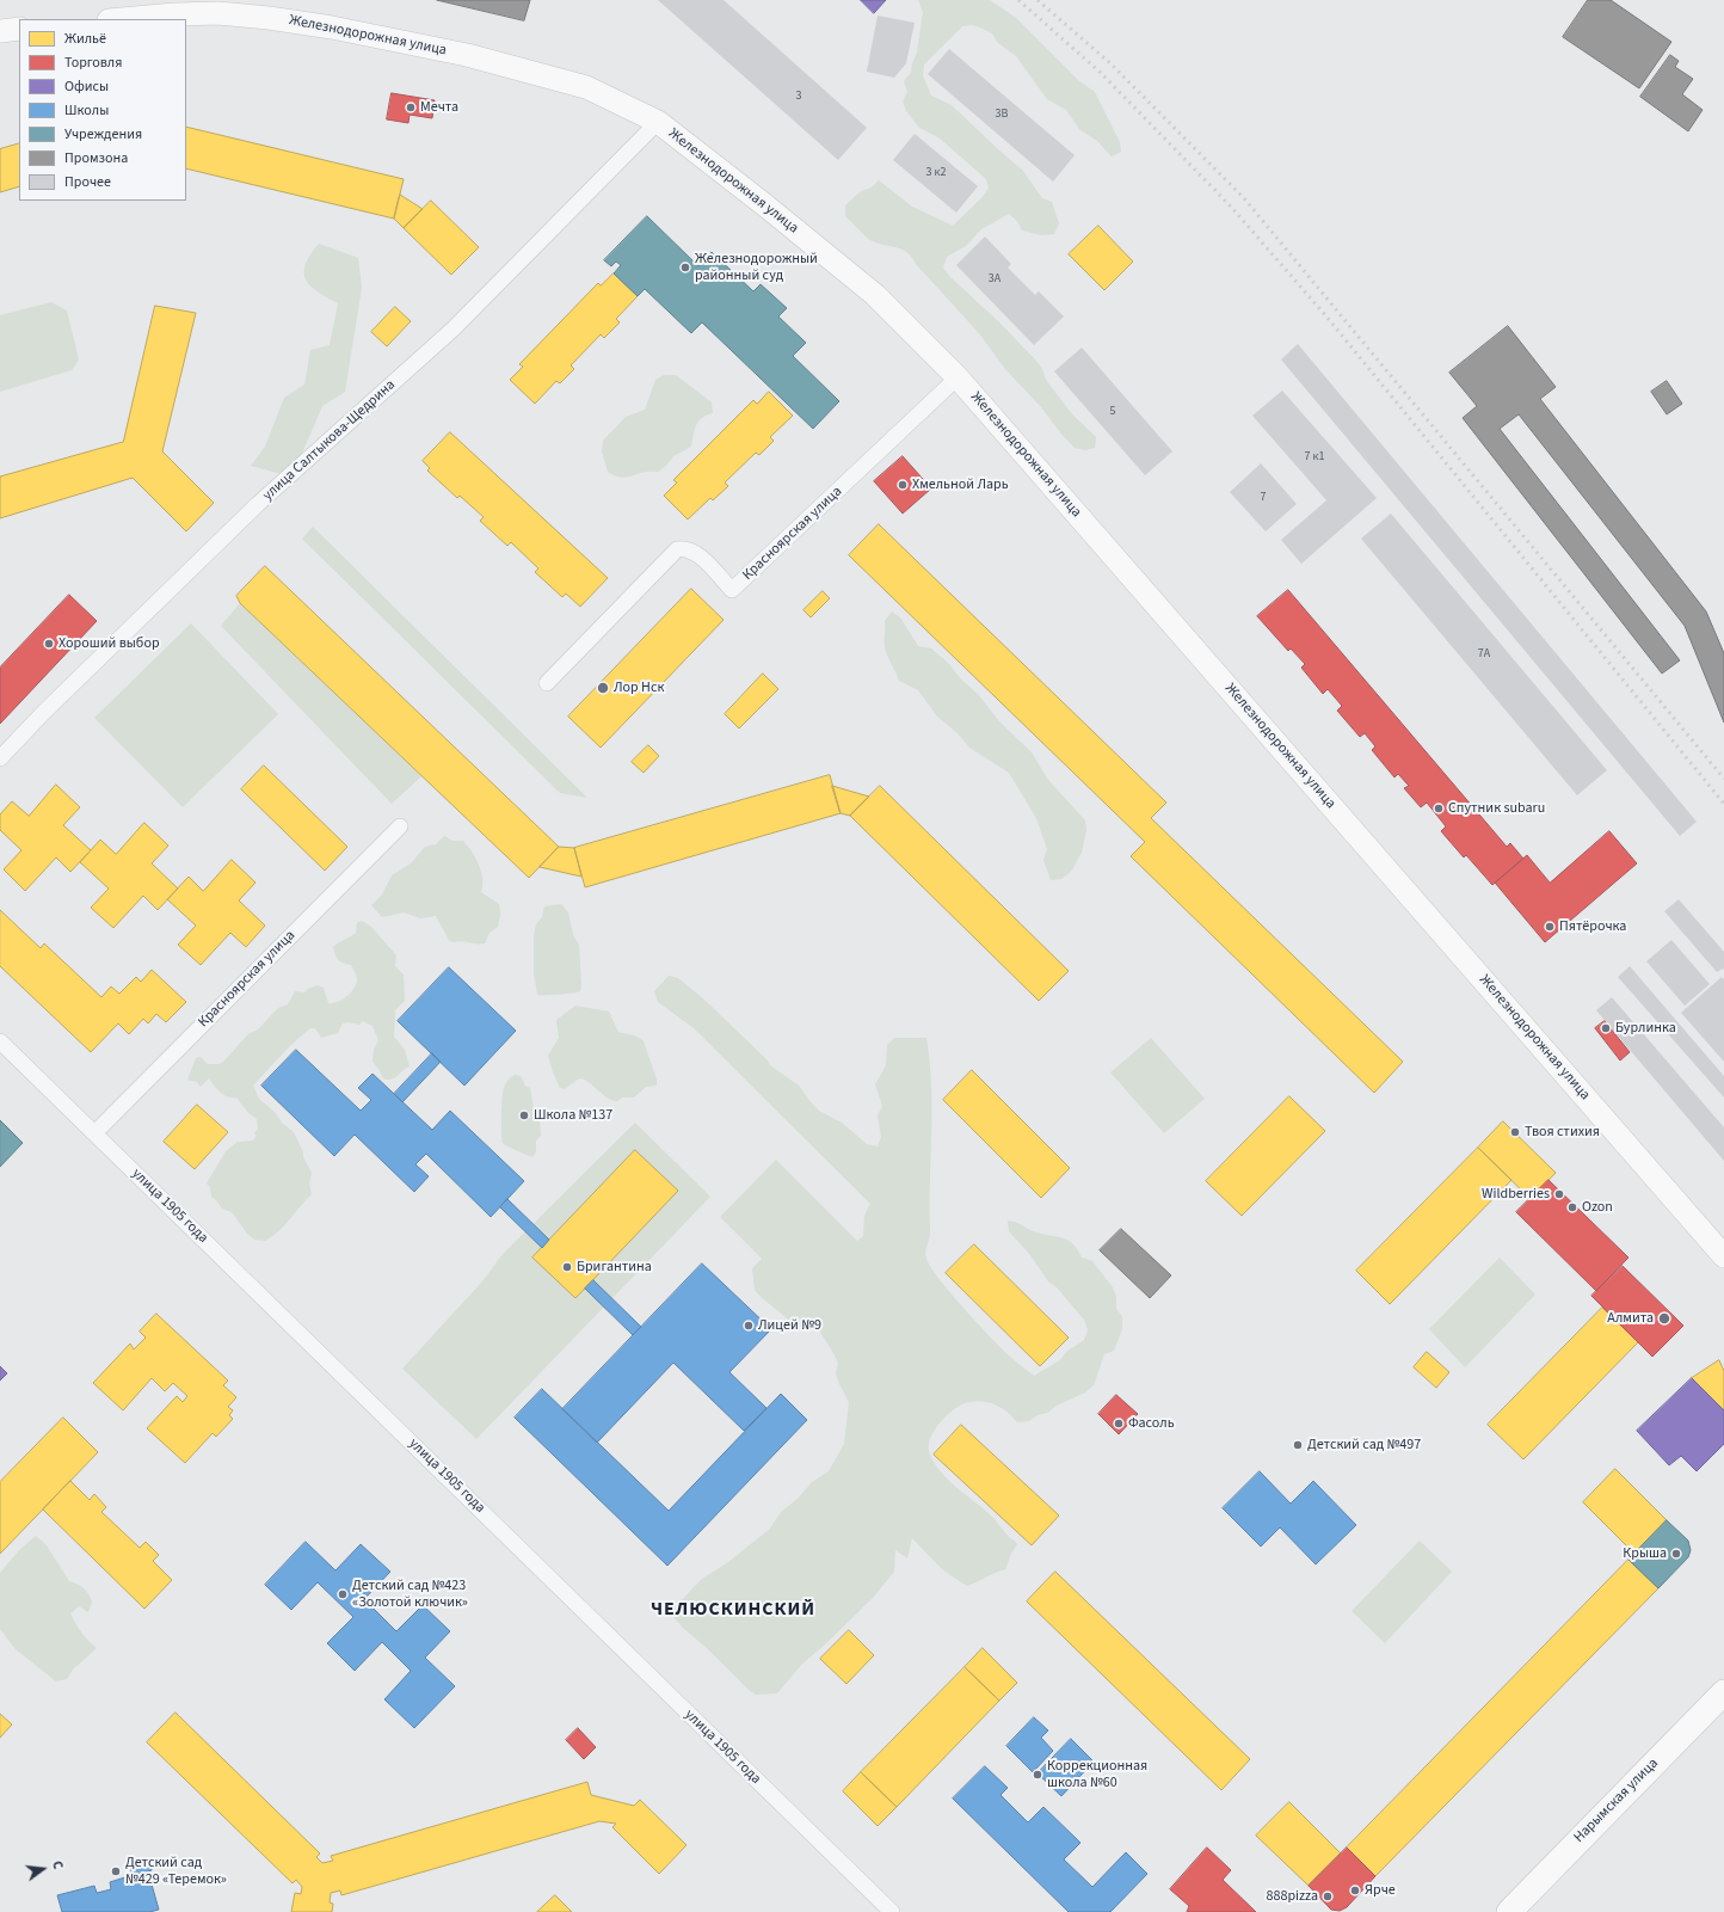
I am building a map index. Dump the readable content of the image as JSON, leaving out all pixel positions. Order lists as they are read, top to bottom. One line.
{"streets":{"main road":["Нарымская улица"],"street":["Железнодорожная улица","улица Салтыкова-Щедрина","Красноярская улица","улица 1905 года"]},"crossings":[["Железнодорожная улица","улица Салтыкова-Щедрина"],["Железнодорожная улица","Красноярская улица"],["Красноярская улица","улица 1905 года"]],"districts":["ЧЕЛЮСКИНСКИЙ"],"places":["Мечта","Железнодорожный районный суд","Хмельной Ларь","Хороший выбор","Лор Нск","Спутник subaru","Пятёрочка","Бурлинка","Школа №137","Твоя стихия","Wildberries","Ozon","Бригантина","Алмита","Лицей №9","Фасоль","Детский сад №497","Крыша","Детский сад №423 «Золотой ключик»","Коррекционная школа №60","Детский сад №429 «Теремок»","Ярче","888pizza"],"house_numbers":["3","3В","3 к2","3А","5","7 к1","7","7А"],"legend":["Жильё","Торговля","Офисы","Школы","Учреждения","Промзона","Прочее"],"north":"right"}
